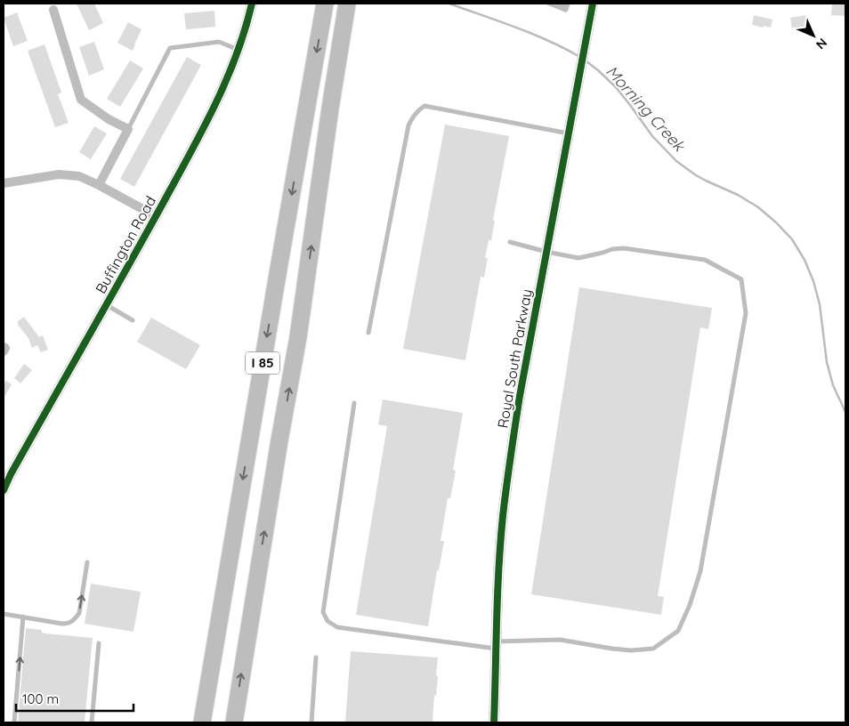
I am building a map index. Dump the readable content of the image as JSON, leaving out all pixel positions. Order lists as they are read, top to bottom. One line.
{"streets":{"highway":["I 85"],"street":["Buffington Road","Royal South Parkway"]},"water":["Morning Creek"],"scale_bar":"100 m","north":"bottom right"}
